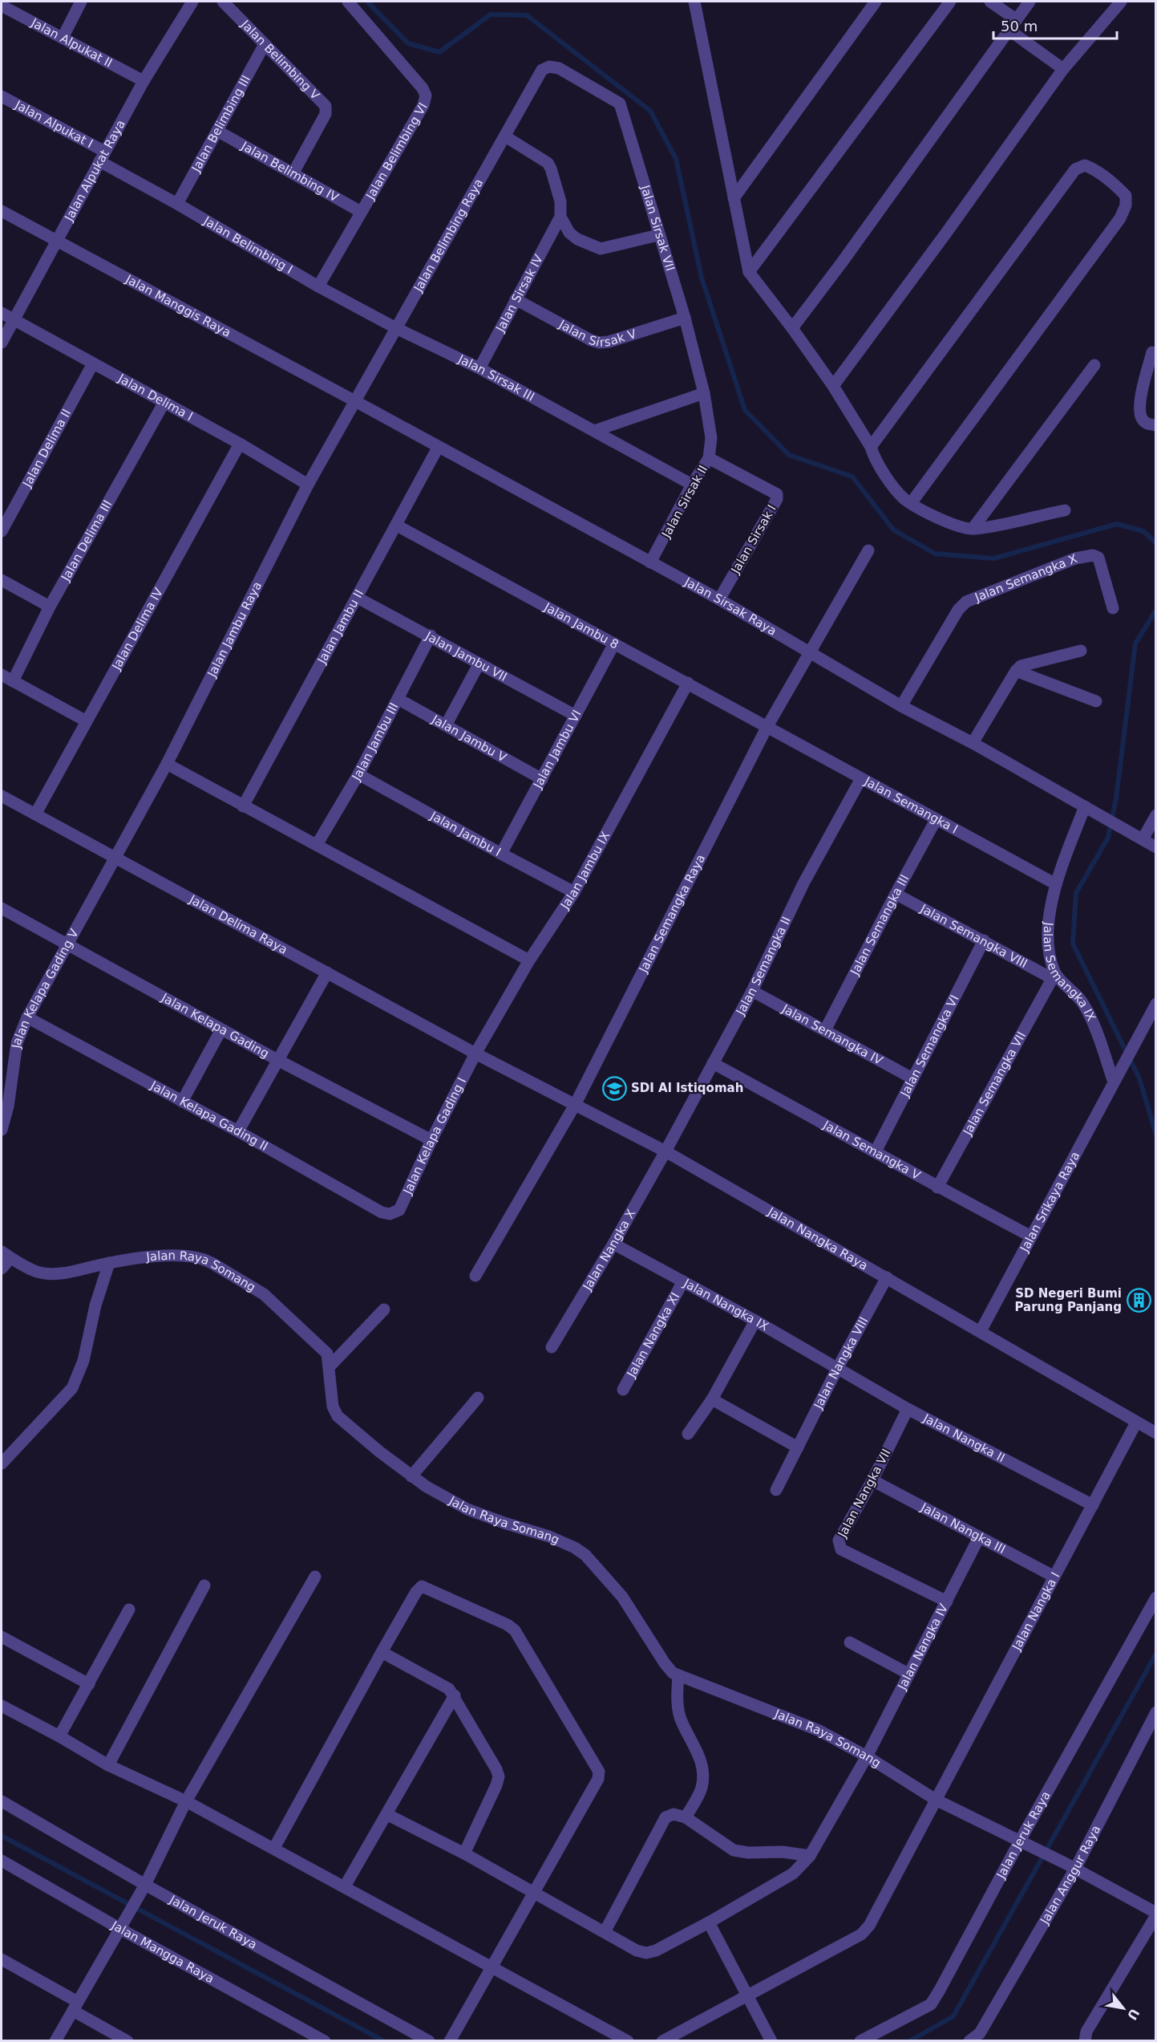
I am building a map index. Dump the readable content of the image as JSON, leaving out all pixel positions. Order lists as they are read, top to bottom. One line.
{"streets":{"street":["Jalan Alpukat II","Jalan Belimbing V","Jalan Alpukat I","Jalan Belimbing III","Jalan Belimbing VI","Jalan Alpukat Raya","Jalan Belimbing IV","Jalan Sirsak VII","Jalan Belimbing Raya","Jalan Belimbing I","Jalan Sirsak IV","Jalan Manggis Raya","Jalan Sirsak V","Jalan Sirsak III","Jalan Delima I","Jalan Delima II","Jalan Sirsak II","Jalan Sirsak I","Jalan Delima III","Jalan Semangka X","Jalan Sirsak Raya","Jalan Jambu 8","Jalan Jambu II","Jalan Delima IV","Jalan Jambu Raya","Jalan Jambu VII","Jalan Jambu V","Jalan Jambu III","Jalan Jambu VI","Jalan Semangka I","Jalan Jambu I","Jalan Jambu IX","Jalan Semangka Raya","Jalan Delima Raya","Jalan Semangka III","Jalan Semangka VIII","Jalan Semangka II","Jalan Semangka IX","Jalan Kelapa Gading V","Jalan Kelapa Gading","Jalan Semangka IV","Jalan Semangka VI","Jalan Semangka VII","Jalan Kelapa Gading II","Jalan Kelapa Gading I","Jalan Semangka V","Jalan Srikaya Raya","Jalan Nangka Raya","Jalan Nangka X","Jalan Raya Somang","Jalan Nangka IX","Jalan Nangka XI","Jalan Nangka VIII","Jalan Nangka II","Jalan Nangka VII","Jalan Nangka III","Jalan Nangka I","Jalan Nangka IV","Jalan Jeruk Raya","Jalan Anggur Raya","Jalan Mangga Raya"]},"crossings":[["Jalan Alpukat II","Jalan Alpukat Raya"],["Jalan Belimbing V","Jalan Belimbing III"],["Jalan Belimbing V","Jalan Belimbing IV"],["Jalan Alpukat I","Jalan Alpukat Raya"],["Jalan Alpukat I","Jalan Belimbing I"],["Jalan Belimbing III","Jalan Belimbing IV"],["Jalan Belimbing III","Jalan Belimbing I"],["Jalan Belimbing VI","Jalan Belimbing IV"],["Jalan Belimbing VI","Jalan Belimbing I"],["Jalan Alpukat Raya","Jalan Belimbing I"],["Jalan Alpukat Raya","Jalan Manggis Raya"],["Jalan Alpukat Raya","Jalan Delima I"],["Jalan Sirsak VII","Jalan Belimbing Raya"],["Jalan Sirsak VII","Jalan Sirsak V"],["Jalan Sirsak VII","Jalan Sirsak II"],["Jalan Belimbing Raya","Jalan Belimbing I"],["Jalan Belimbing Raya","Jalan Manggis Raya"],["Jalan Belimbing Raya","Jalan Sirsak III"],["Jalan Belimbing Raya","Jalan Sirsak Raya"],["Jalan Belimbing Raya","Jalan Jambu Raya"],["Jalan Belimbing I","Jalan Sirsak III"],["Jalan Sirsak IV","Jalan Sirsak V"],["Jalan Sirsak IV","Jalan Sirsak III"],["Jalan Manggis Raya","Jalan Sirsak Raya"],["Jalan Manggis Raya","Jalan Jambu Raya"],["Jalan Sirsak III","Jalan Sirsak II"],["Jalan Delima I","Jalan Delima II"],["Jalan Delima I","Jalan Delima III"],["Jalan Delima I","Jalan Delima IV"],["Jalan Delima I","Jalan Jambu Raya"],["Jalan Sirsak II","Jalan Sirsak I"],["Jalan Sirsak II","Jalan Sirsak Raya"],["Jalan Sirsak I","Jalan Sirsak Raya"],["Jalan Semangka X","Jalan Sirsak Raya"],["Jalan Sirsak Raya","Jalan Jambu II"],["Jalan Sirsak Raya","Jalan Jambu Raya"],["Jalan Sirsak Raya","Jalan Semangka Raya"],["Jalan Sirsak Raya","Jalan Semangka IX"],["Jalan Jambu 8","Jalan Jambu II"],["Jalan Jambu 8","Jalan Jambu VI"],["Jalan Jambu 8","Jalan Semangka I"],["Jalan Jambu 8","Jalan Jambu IX"],["Jalan Jambu 8","Jalan Semangka Raya"],["Jalan Jambu II","Jalan Jambu VII"],["Jalan Delima IV","Jalan Delima Raya"],["Jalan Jambu Raya","Jalan Delima Raya"],["Jalan Jambu Raya","Jalan Kelapa Gading V"],["Jalan Jambu VII","Jalan Jambu III"],["Jalan Jambu VII","Jalan Jambu VI"],["Jalan Jambu V","Jalan Jambu III"],["Jalan Jambu V","Jalan Jambu VI"],["Jalan Jambu III","Jalan Jambu I"],["Jalan Jambu VI","Jalan Jambu I"],["Jalan Semangka I","Jalan Semangka Raya"],["Jalan Semangka I","Jalan Semangka III"],["Jalan Semangka I","Jalan Semangka II"],["Jalan Semangka I","Jalan Semangka IX"],["Jalan Jambu I","Jalan Jambu IX"],["Jalan Jambu IX","Jalan Delima Raya"],["Jalan Jambu IX","Jalan Kelapa Gading I"],["Jalan Jambu IX","Jalan Nangka Raya"],["Jalan Semangka Raya","Jalan Nangka Raya"],["Jalan Delima Raya","Jalan Kelapa Gading V"],["Jalan Delima Raya","Jalan Kelapa Gading I"],["Jalan Delima Raya","Jalan Nangka Raya"],["Jalan Semangka III","Jalan Semangka VIII"],["Jalan Semangka III","Jalan Semangka IV"],["Jalan Semangka VIII","Jalan Semangka IX"],["Jalan Semangka VIII","Jalan Semangka VI"],["Jalan Semangka VIII","Jalan Semangka VII"],["Jalan Semangka II","Jalan Semangka IV"],["Jalan Semangka II","Jalan Semangka V"],["Jalan Semangka II","Jalan Nangka Raya"],["Jalan Semangka II","Jalan Nangka X"],["Jalan Semangka IX","Jalan Semangka VII"],["Jalan Semangka IX","Jalan Srikaya Raya"],["Jalan Kelapa Gading V","Jalan Kelapa Gading"],["Jalan Kelapa Gading V","Jalan Kelapa Gading II"],["Jalan Kelapa Gading","Jalan Kelapa Gading I"],["Jalan Semangka IV","Jalan Semangka VI"],["Jalan Semangka VI","Jalan Semangka V"],["Jalan Semangka VII","Jalan Semangka V"],["Jalan Kelapa Gading II","Jalan Kelapa Gading I"],["Jalan Kelapa Gading I","Jalan Nangka Raya"],["Jalan Semangka V","Jalan Srikaya Raya"],["Jalan Srikaya Raya","Jalan Nangka Raya"],["Jalan Nangka Raya","Jalan Nangka X"],["Jalan Nangka Raya","Jalan Nangka VIII"],["Jalan Nangka Raya","Jalan Nangka I"],["Jalan Nangka X","Jalan Nangka IX"],["Jalan Raya Somang","Jalan Nangka I"],["Jalan Raya Somang","Jalan Nangka IV"],["Jalan Raya Somang","Jalan Jeruk Raya"],["Jalan Raya Somang","Jalan Anggur Raya"],["Jalan Nangka IX","Jalan Nangka XI"],["Jalan Nangka IX","Jalan Nangka VIII"],["Jalan Nangka IX","Jalan Nangka II"],["Jalan Nangka VIII","Jalan Nangka II"],["Jalan Nangka II","Jalan Nangka VII"],["Jalan Nangka II","Jalan Nangka I"],["Jalan Nangka VII","Jalan Nangka III"],["Jalan Nangka VII","Jalan Nangka IV"],["Jalan Nangka III","Jalan Nangka I"],["Jalan Nangka III","Jalan Nangka IV"]],"places":{"school or university":["SDI Al Istiqomah"],"building":["SD Negeri Bumi Parung Panjang"]},"scale_bar":"50 m","north":"bottom right"}
